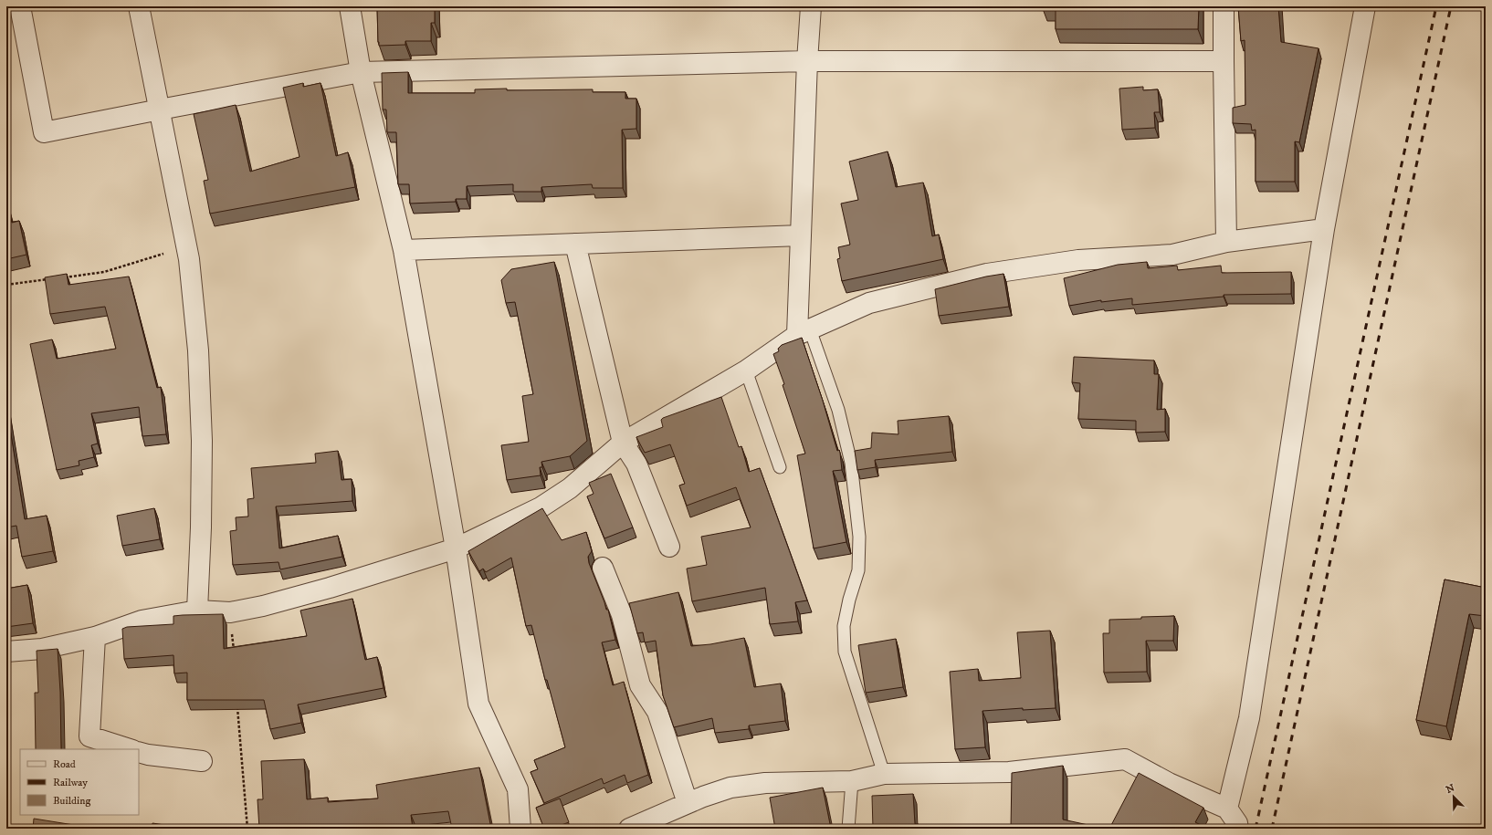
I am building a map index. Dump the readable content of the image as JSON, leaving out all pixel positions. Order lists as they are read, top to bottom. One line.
{"legend":["Road","Railway","Building"],"north":"top left"}
